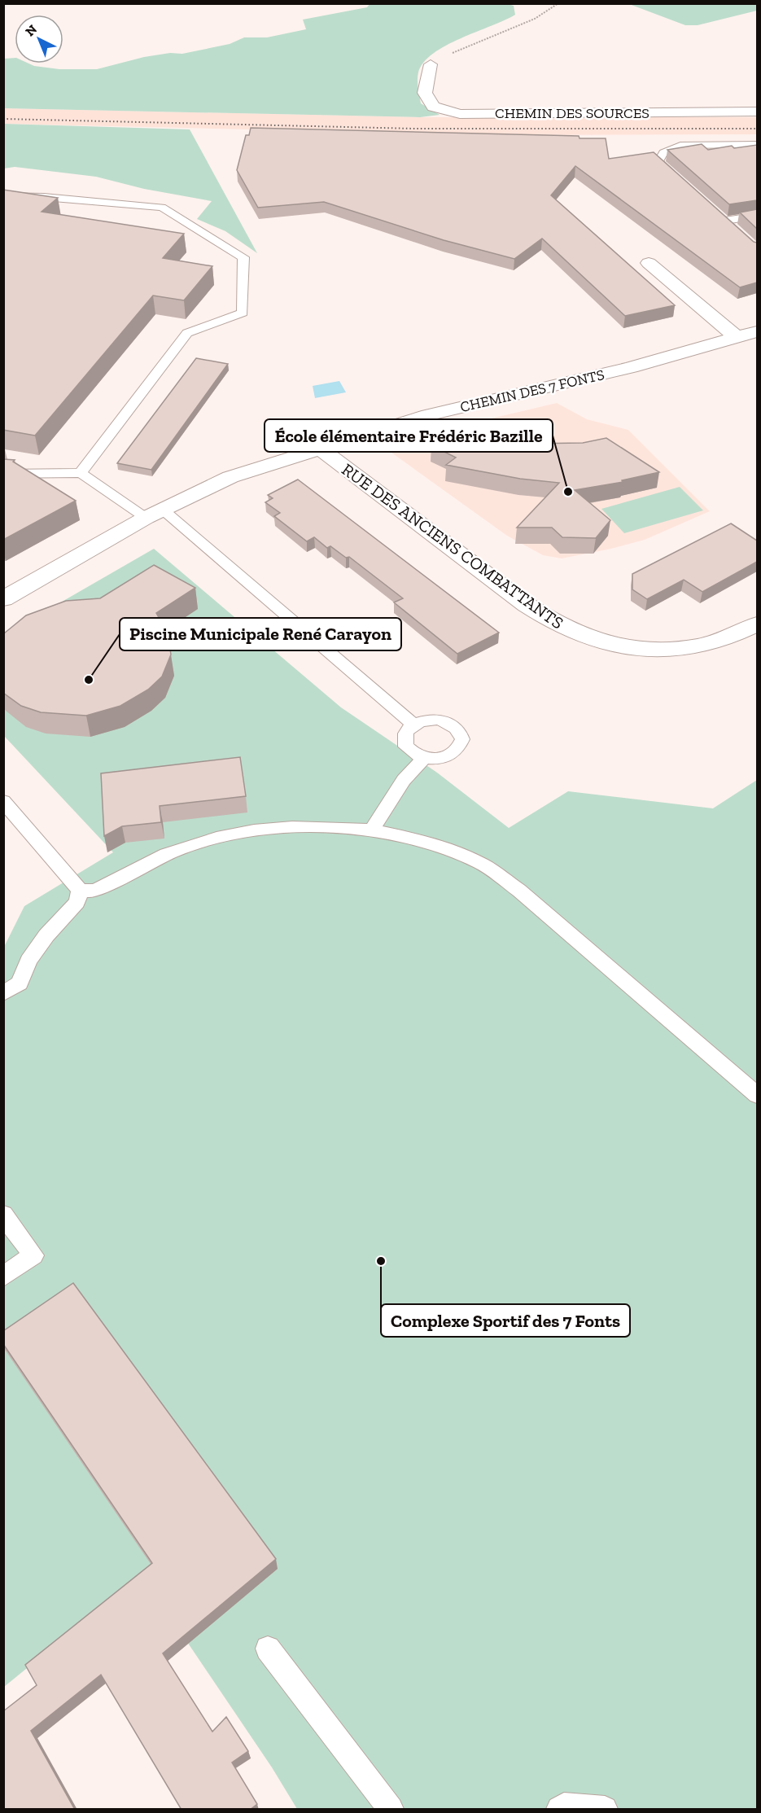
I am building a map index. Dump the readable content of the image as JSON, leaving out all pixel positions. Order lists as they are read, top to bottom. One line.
{"streets":{"street":["CHEMIN DES SOURCES","CHEMIN DES 7 FONTS","RUE DES ANCIENS COMBATTANTS"]},"crossings":[["CHEMIN DES 7 FONTS","RUE DES ANCIENS COMBATTANTS"]],"places":["École élémentaire Frédéric Bazille","Piscine Municipale René Carayon","Complexe Sportif des 7 Fonts"],"north":"top left"}
